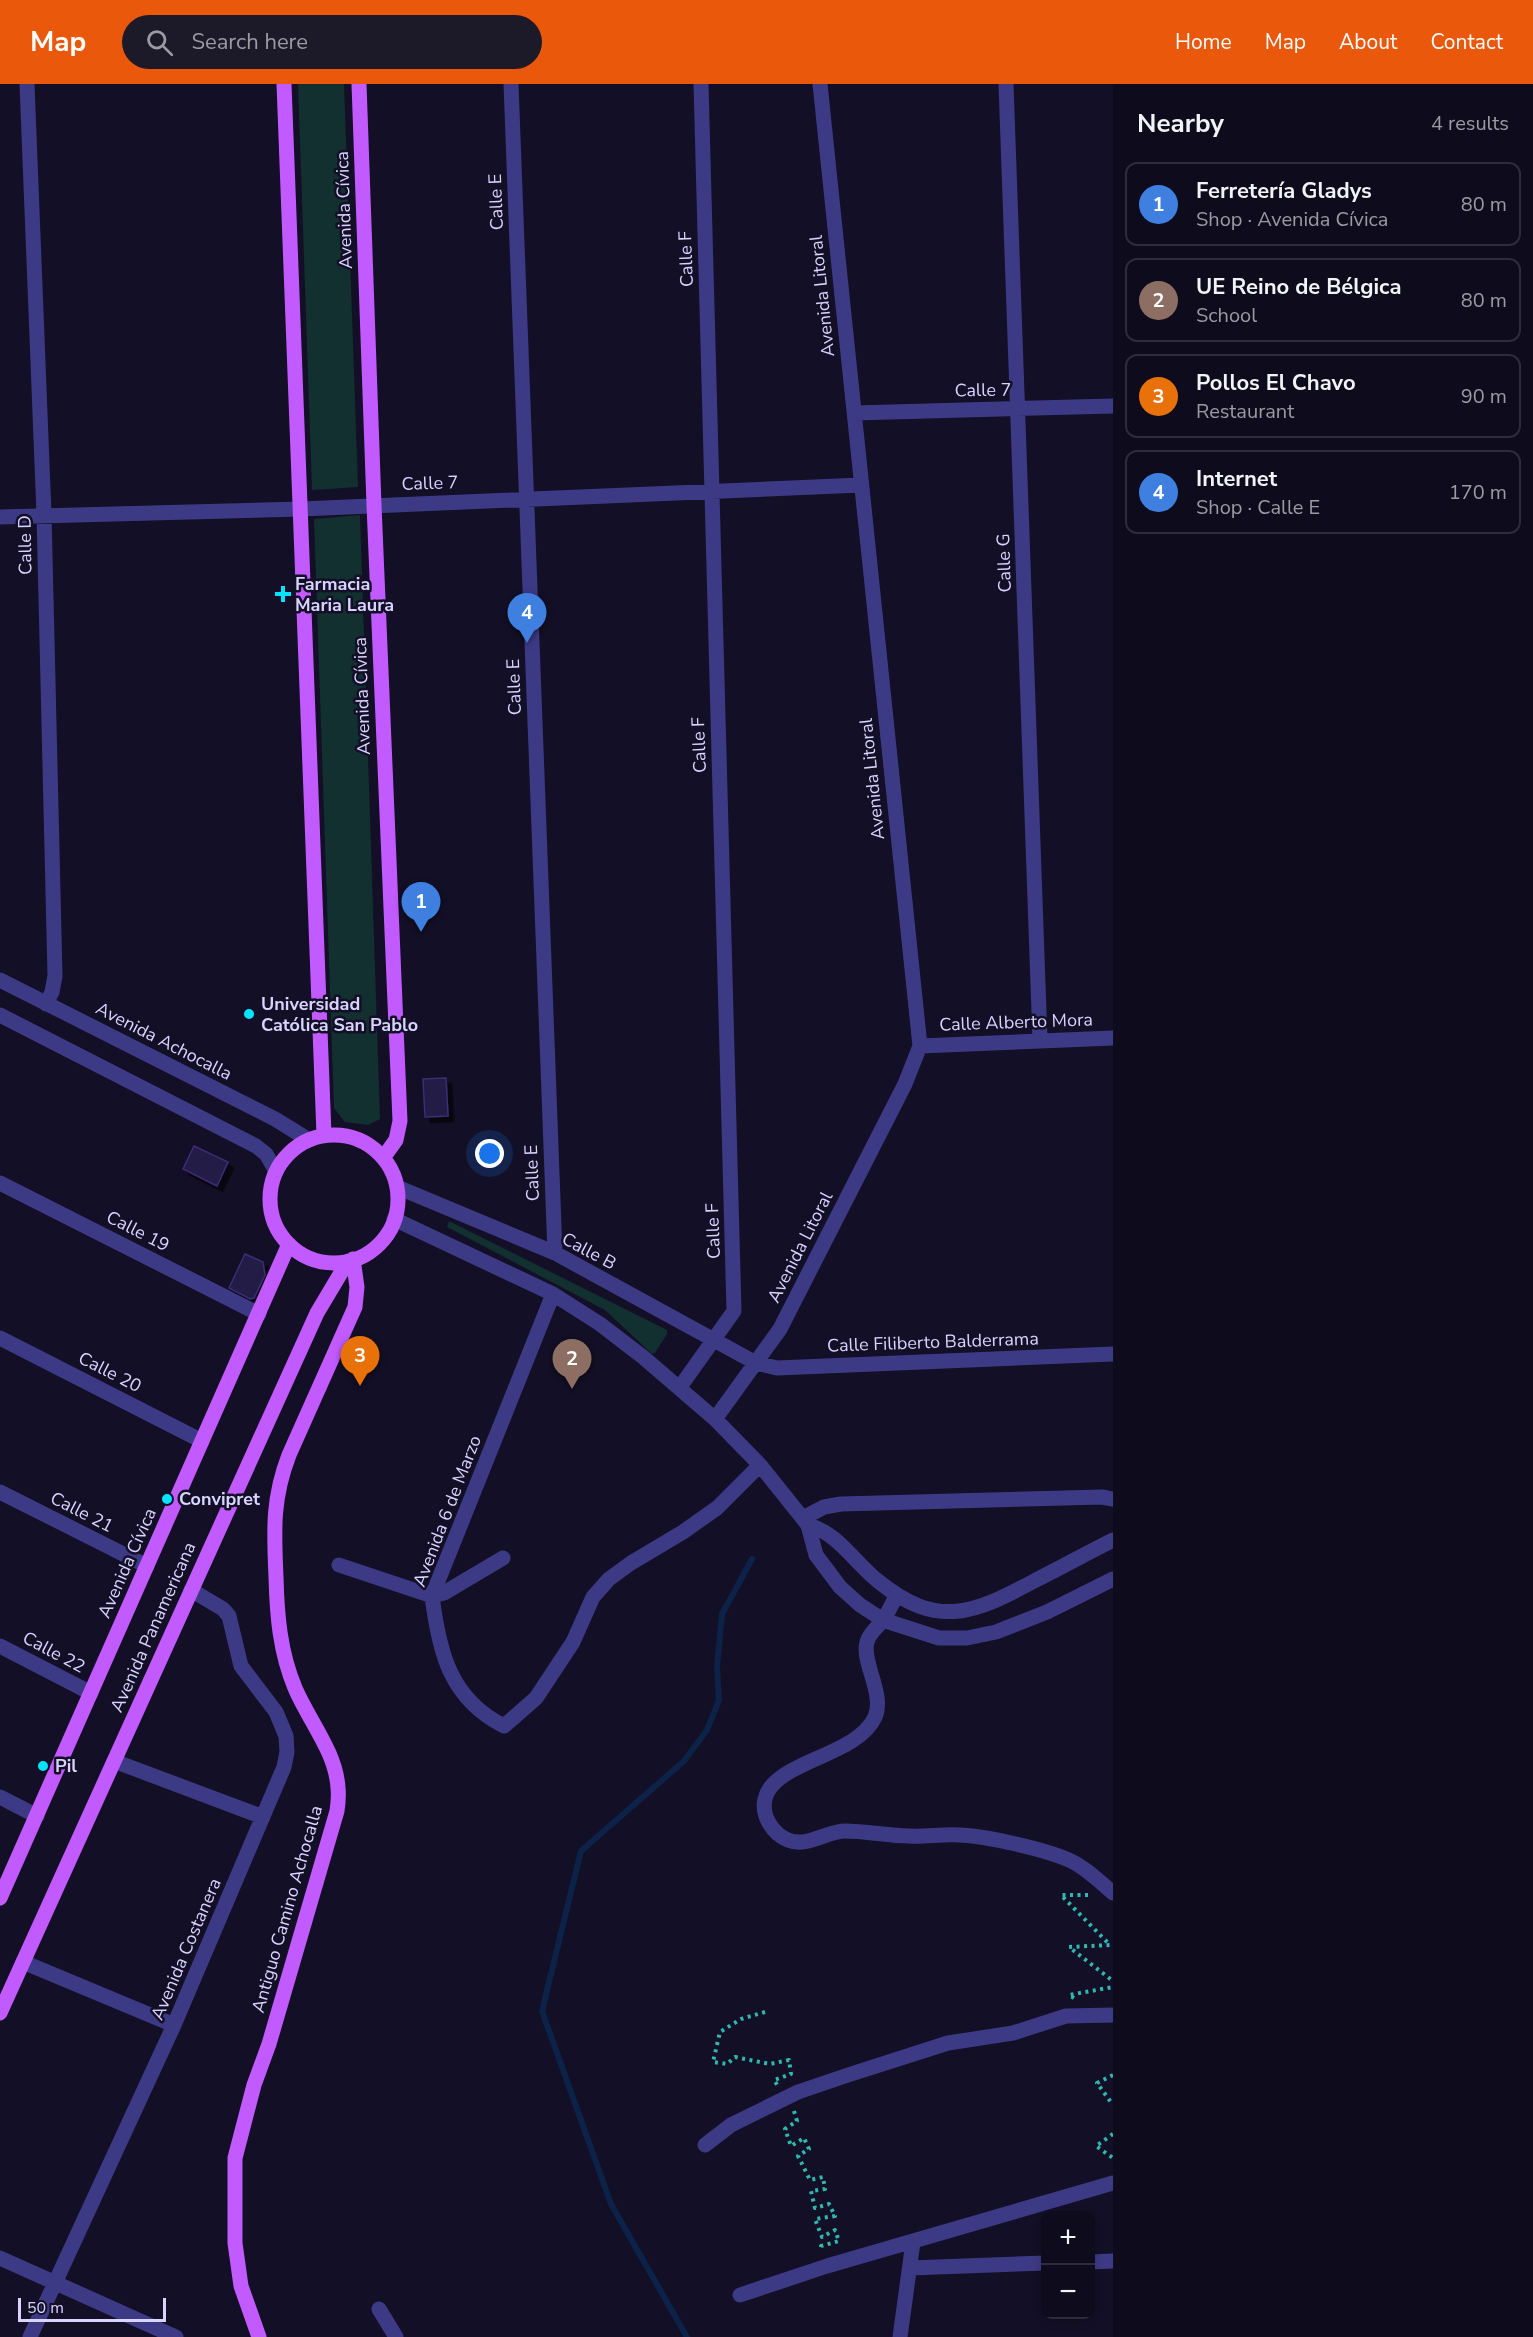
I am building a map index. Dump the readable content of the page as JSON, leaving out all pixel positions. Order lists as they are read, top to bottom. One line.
{"streets":{"main road":["Avenida Cívica","Avenida Panamericana","Antiguo Camino Achocalla"],"street":["Calle E","Calle F","Avenida Litoral","Calle 7","Calle D","Calle G","Calle Alberto Mora","Avenida Achocalla","Calle 19","Calle B","Calle Filiberto Balderrama","Calle 20","Avenida 6 de Marzo","Calle 21","Calle 22","Avenida Costanera"]},"crossings":[["Calle E","Calle 7"],["Calle E","Calle B"],["Avenida Cívica","Calle 7"],["Avenida Cívica","Avenida Achocalla"],["Avenida Cívica","Calle 19"],["Avenida Cívica","Calle B"],["Avenida Cívica","Calle 20"],["Avenida Cívica","Calle 21"],["Avenida Cívica","Avenida Panamericana"],["Avenida Cívica","Calle 22"],["Avenida Cívica","Antiguo Camino Achocalla"],["Calle F","Calle 7"],["Calle F","Calle B"],["Avenida Litoral","Calle 7"],["Avenida Litoral","Calle Alberto Mora"],["Avenida Litoral","Calle B"],["Avenida Litoral","Calle Filiberto Balderrama"],["Calle 7","Calle D"],["Calle 7","Calle G"],["Calle D","Avenida Achocalla"],["Calle G","Calle Alberto Mora"],["Avenida Achocalla","Calle B"],["Avenida Achocalla","Avenida Panamericana"],["Avenida Achocalla","Antiguo Camino Achocalla"],["Calle B","Calle Filiberto Balderrama"],["Calle B","Avenida Panamericana"],["Calle B","Antiguo Camino Achocalla"],["Avenida Panamericana","Antiguo Camino Achocalla"],["Avenida Panamericana","Avenida Costanera"]],"places":{"health":["Farmacia Maria Laura"],"other":["Universidad Católica San Pablo","Convipret","Pil"]},"scale_bar":"50 m","page":{"header":"Map","search":"Search here","nav":["Home","Map","About","Contact"],"heading":["Nearby","4 results"],"list":[{"mark":"1","name":"Ferretería Gladys","note":"Shop · Avenida Cívica","value":"80 m"},{"mark":"2","name":"UE Reino de Bélgica","note":"School","value":"80 m"},{"mark":"3","name":"Pollos El Chavo","note":"Restaurant","value":"90 m"},{"mark":"4","name":"Internet","note":"Shop · Calle E","value":"170 m"}],"pins":["4","1","3","2"],"map_buttons":["+","−"],"scale":"50 m"}}
